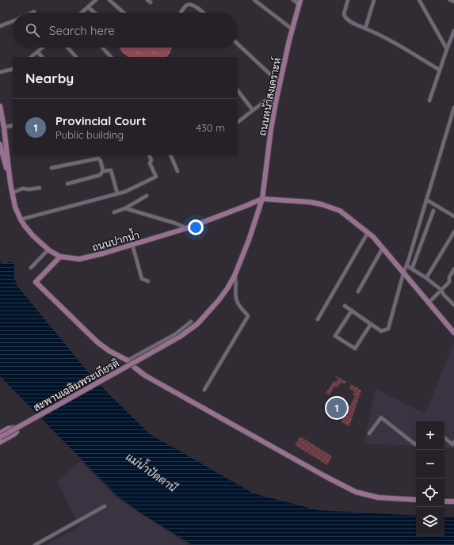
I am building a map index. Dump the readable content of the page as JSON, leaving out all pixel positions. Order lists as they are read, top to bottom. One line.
{"streets":{"street":["ถนนหน้าสงเคราะห์","ถนนปากน้ำ","สะพานเฉลิมพระเกียรติ"]},"crossings":[["ถนนหน้าสงเคราะห์","ถนนปากน้ำ"],["ถนนหน้าสงเคราะห์","สะพานเฉลิมพระเกียรติ"]],"water":["แม่น้ำปัตตานี"],"page":{"search":"Search here","heading":"Nearby","list":[{"mark":"1","name":"Provincial Court","note":"Public building","value":"430 m"}],"pins":"1","map_buttons":["+","−"]}}
